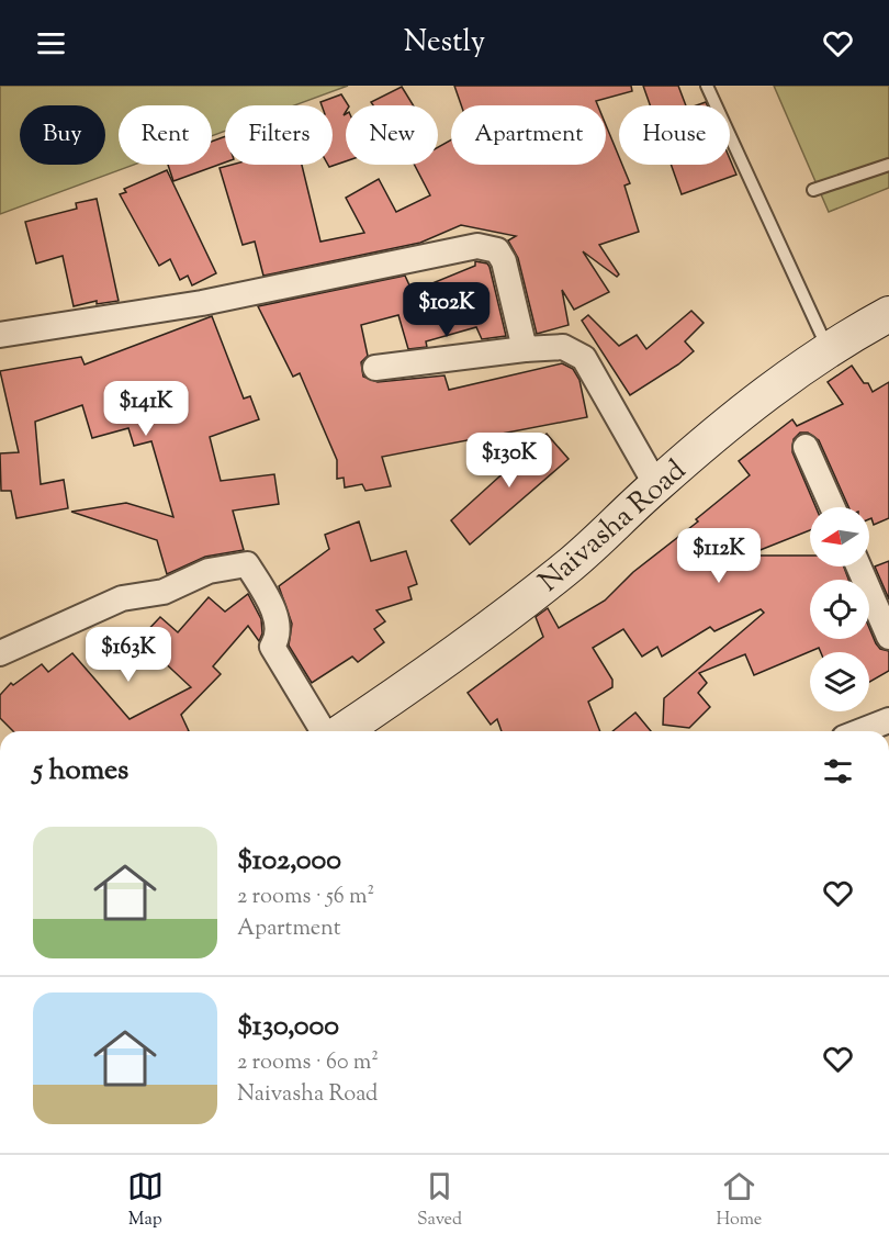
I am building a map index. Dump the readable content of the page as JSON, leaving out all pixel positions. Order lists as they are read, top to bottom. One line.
{"streets":{"main road":["Naivasha Road"]},"north":"left","page":{"header":"Nestly","chip":["Buy","Rent","Filters","New","Apartment","House"],"price":["$102K","$141K","$130K","$112K","$163K"],"heading":"5 homes","list":[{"name":"$102,000","note":"2 rooms · 56 m² · Apartment"},{"name":"$130,000","note":"2 rooms · 60 m² · Naivasha Road"}],"tabs":["Map","Saved","Home"]}}
